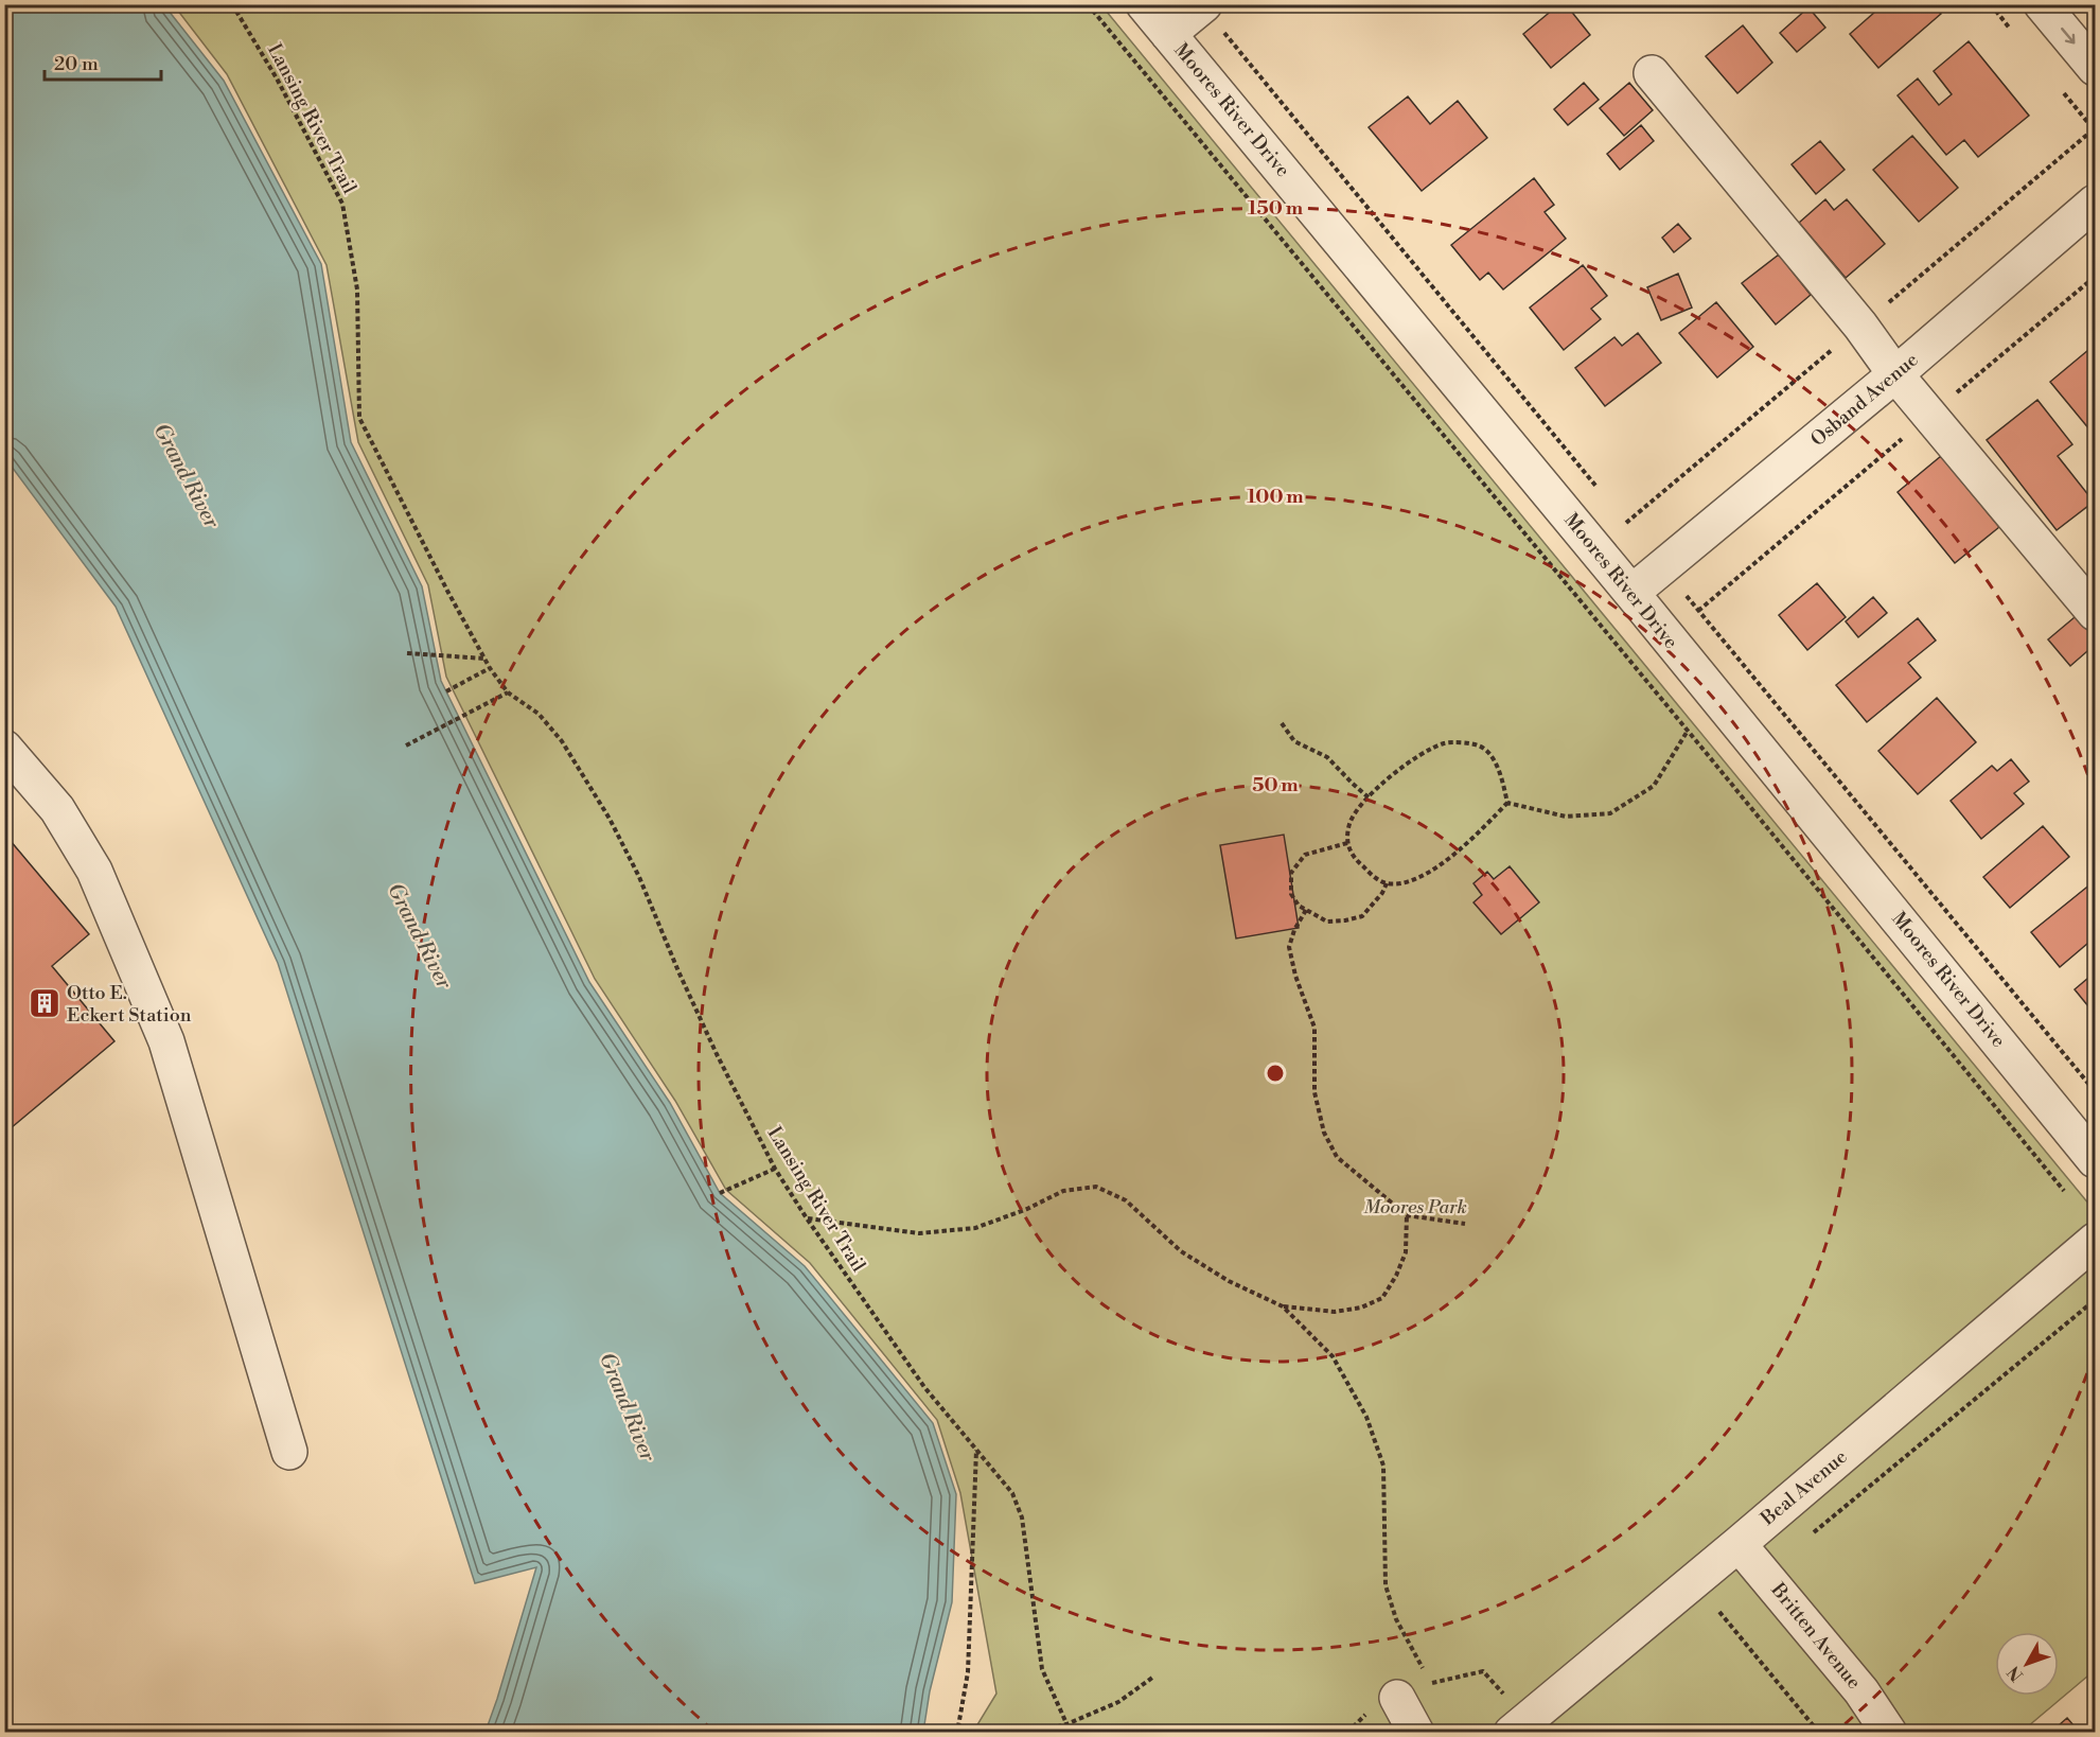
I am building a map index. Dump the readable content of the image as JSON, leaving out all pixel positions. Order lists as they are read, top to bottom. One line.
{"streets":{"street":["Moores River Drive","Osband Avenue","Beal Avenue","Britten Avenue"],"path":["Lansing River Trail"]},"crossings":[["Moores River Drive","Osband Avenue"],["Beal Avenue","Britten Avenue"]],"water":["Grand River"],"parks":["Moores Park"],"places":{"building":["Otto E. Eckert Station"]},"scale_bar":"20 m","north":"bottom left","rings":["150 m","100 m","50 m"]}
